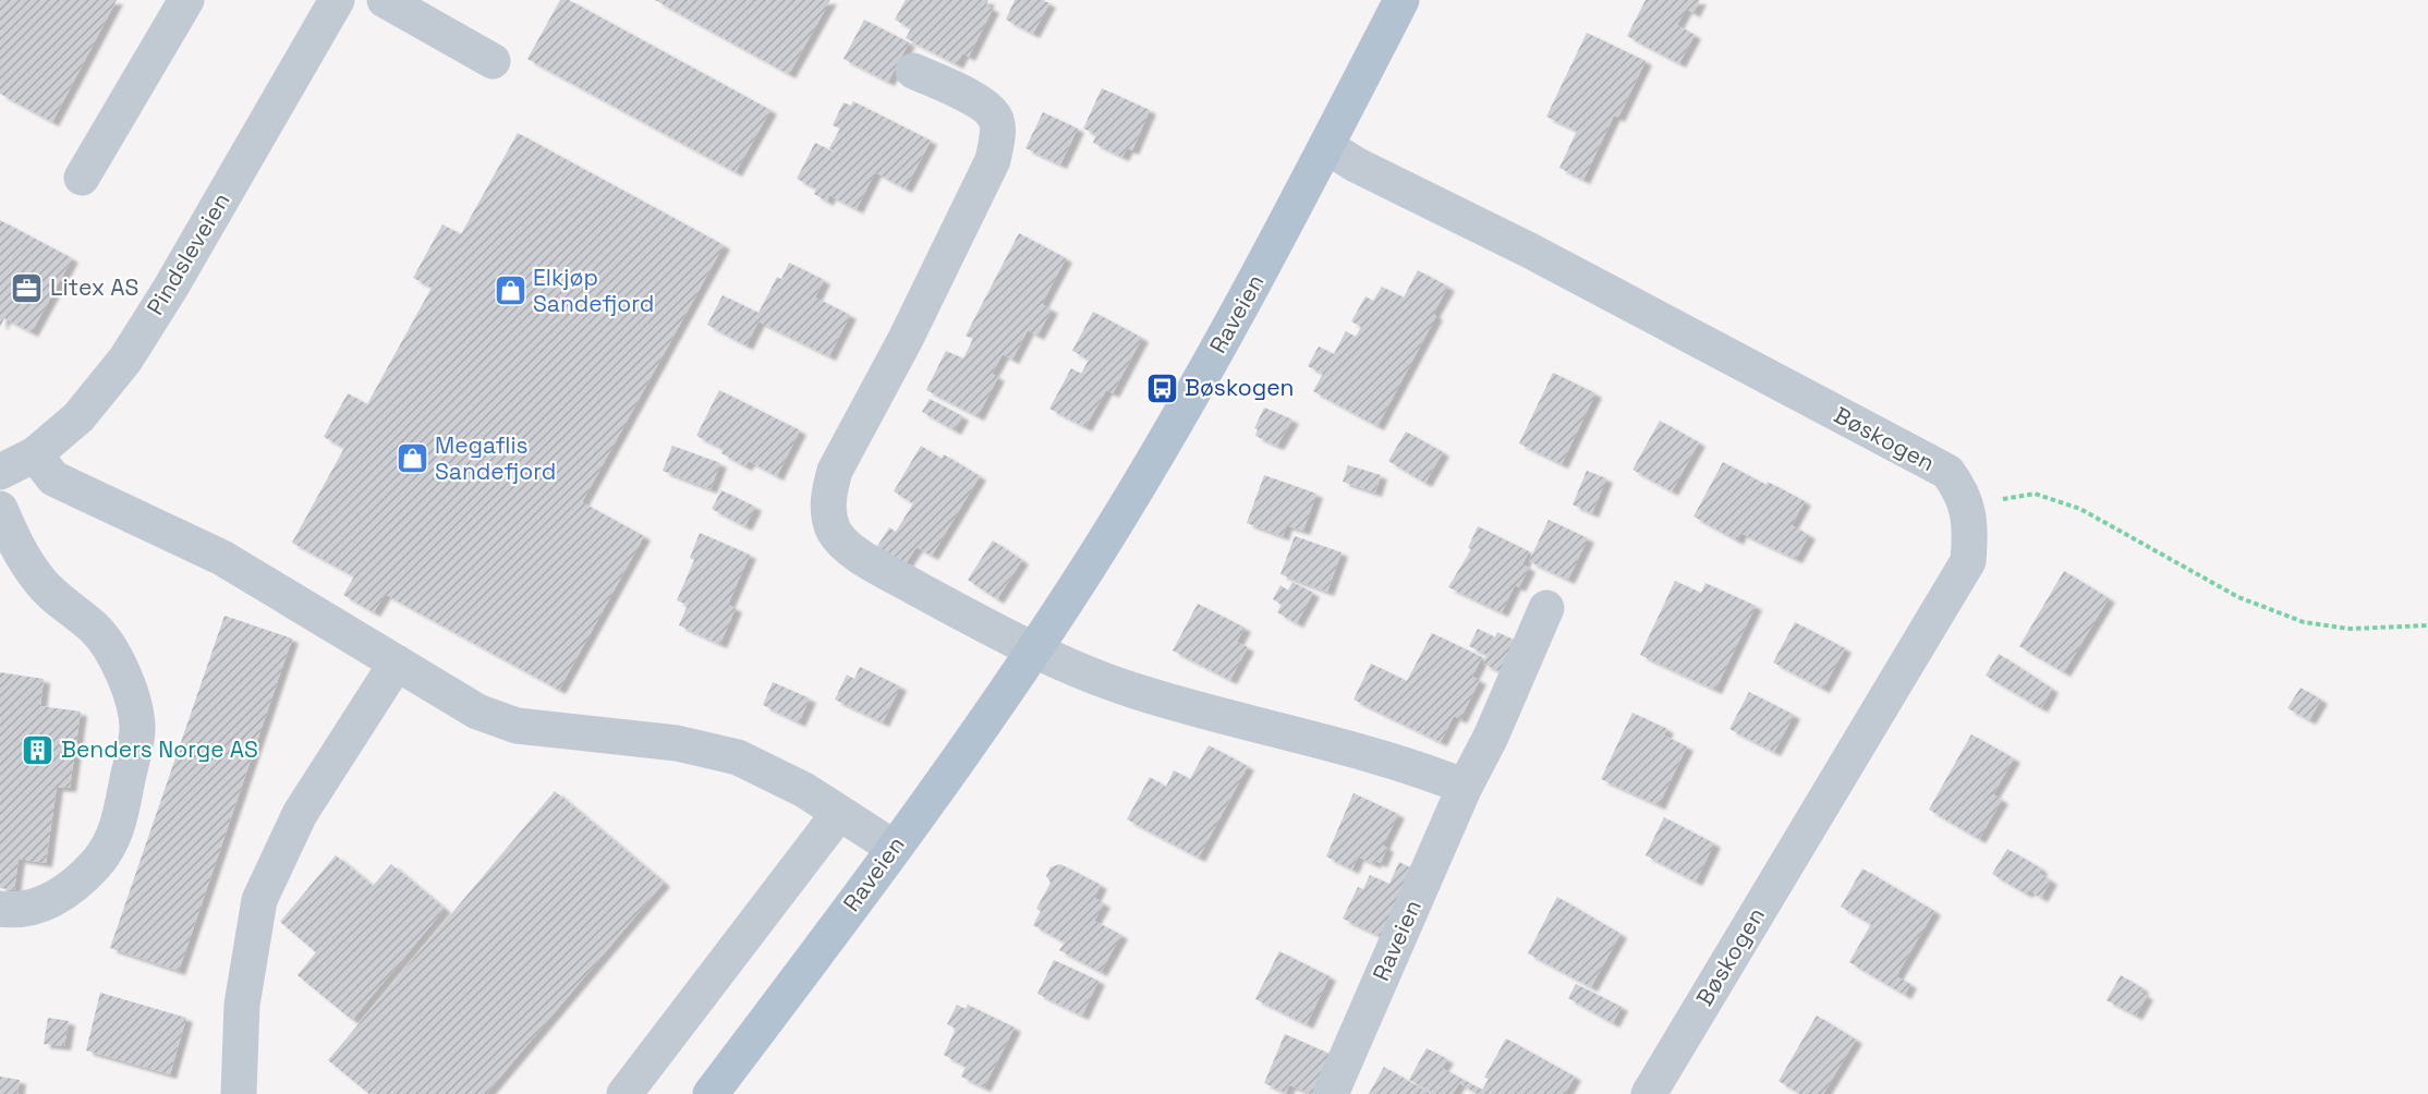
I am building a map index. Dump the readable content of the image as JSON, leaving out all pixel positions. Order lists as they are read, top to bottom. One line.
{"streets":{"main road":["Raveien"],"street":["Pindsleveien","Bøskogen"]},"crossings":[["Raveien","Bøskogen"]],"places":{"office":["Litex AS"],"shop":["Elkjøp Sandefjord","Megaflis Sandefjord"],"bus stop":["Bøskogen"],"building":["Benders Norge AS"]}}
